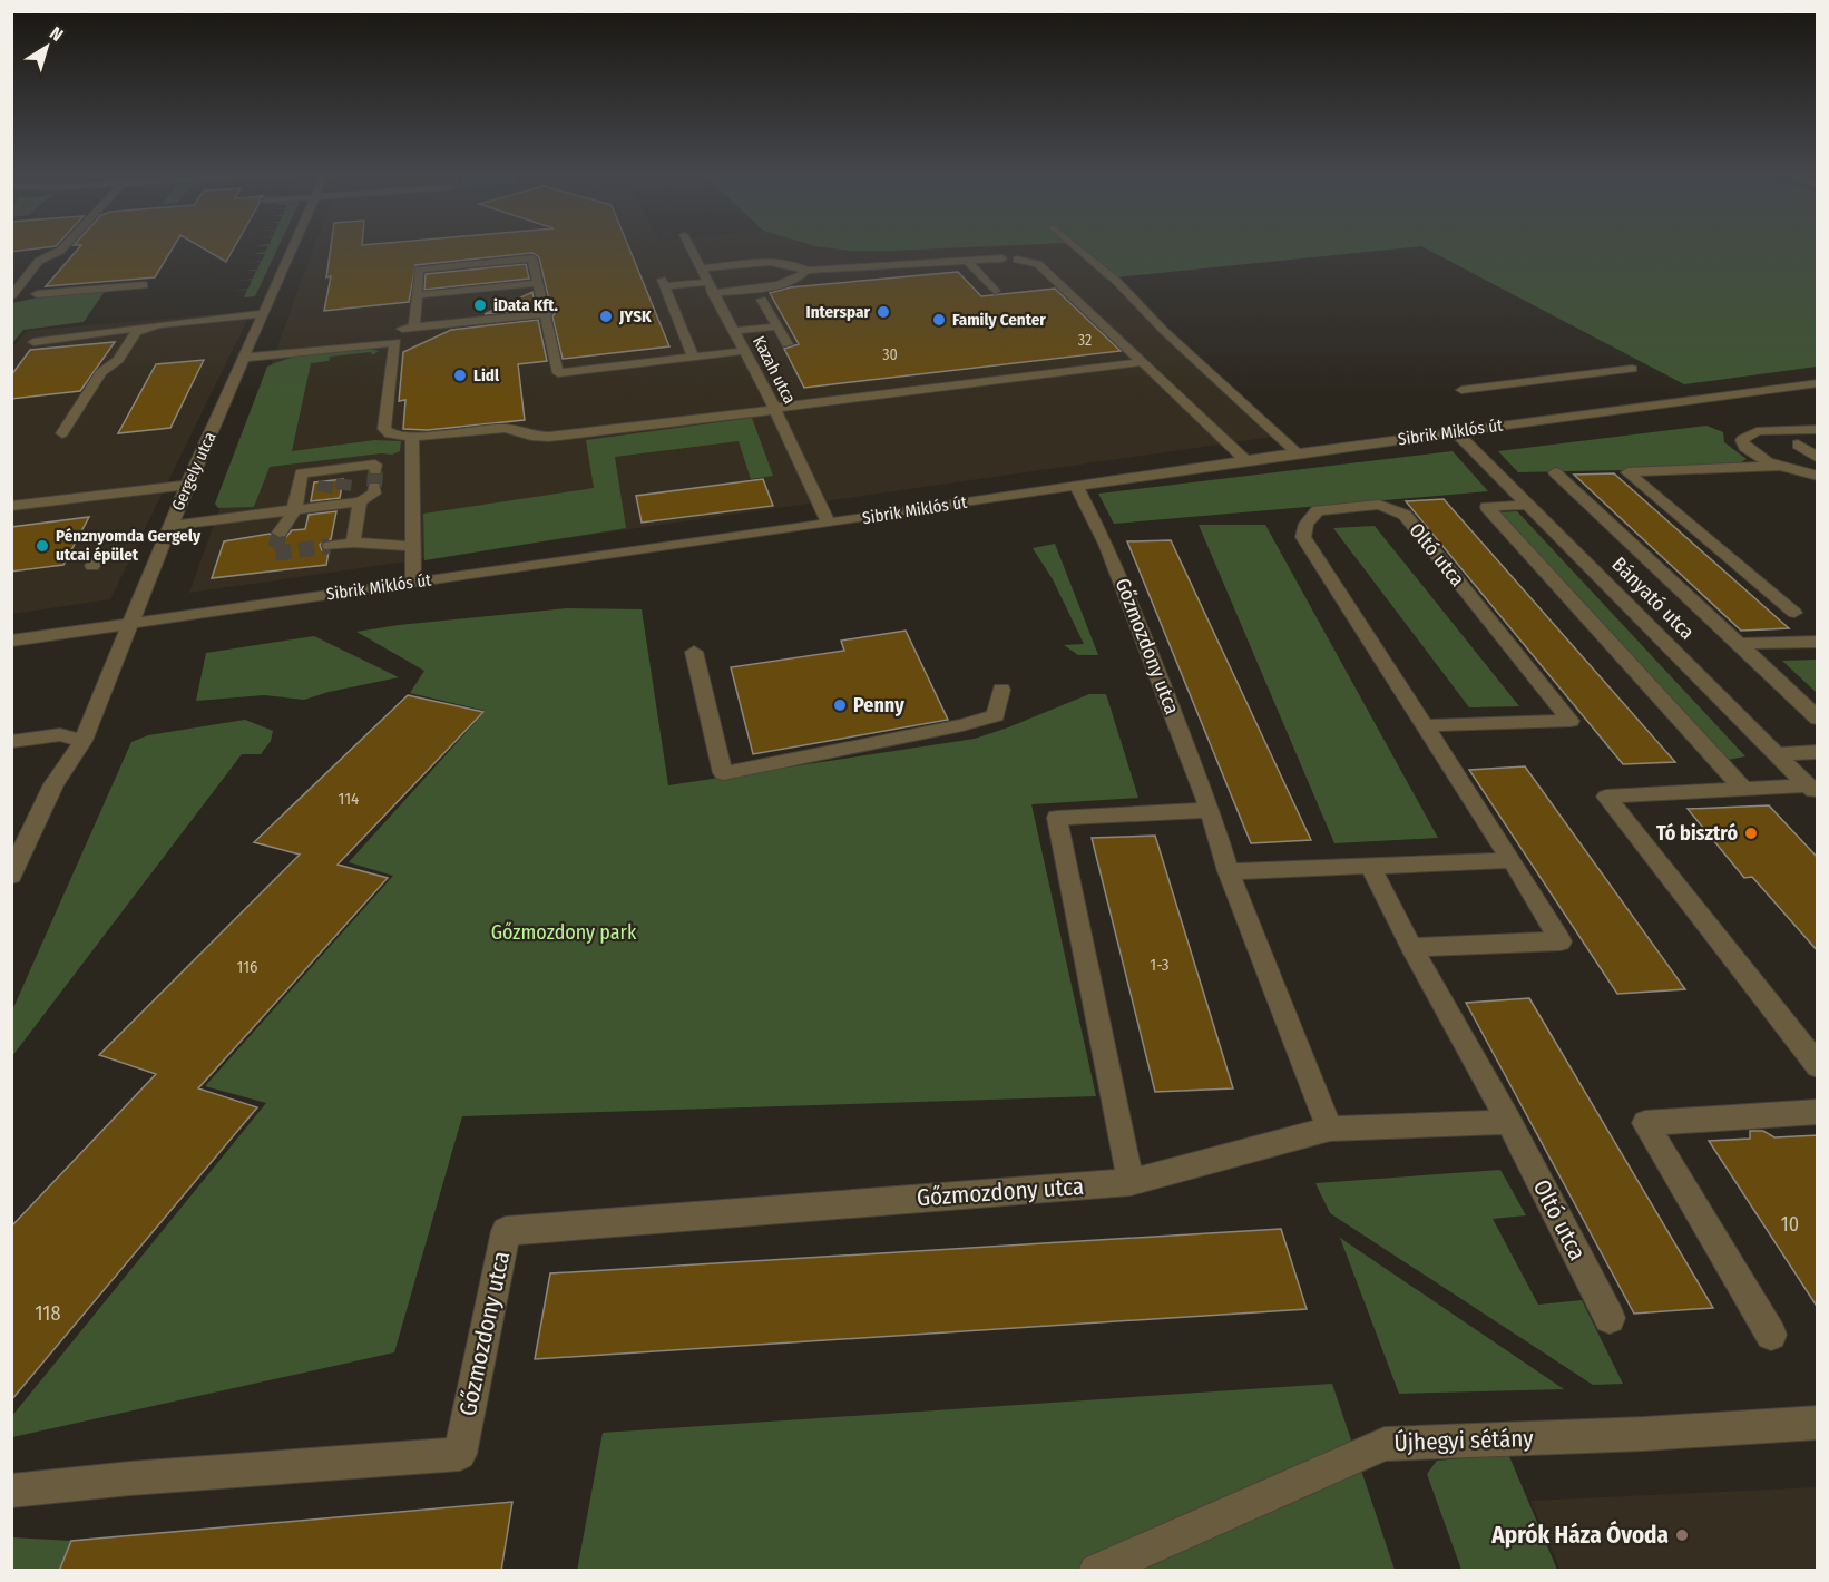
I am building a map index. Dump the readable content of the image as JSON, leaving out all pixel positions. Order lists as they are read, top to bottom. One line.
{"streets":{"street":["Kazah utca","Sibrik Miklós út","Gergely utca","Oltó utca","Bányató utca","Gőzmozdony utca","Újhegyi sétány"]},"crossings":[["Kazah utca","Sibrik Miklós út"],["Sibrik Miklós út","Gergely utca"],["Sibrik Miklós út","Bányató utca"],["Sibrik Miklós út","Gőzmozdony utca"]],"parks":["Gőzmozdony park"],"places":["iData Kft.","Interspar","JYSK","Family Center","Lidl","Pénznyomda Gergely utcai épület","Penny","Tó bisztró","Aprók Háza Óvoda"],"house_numbers":["32","30","114","1-3","116","10","118"],"north":"top right"}
